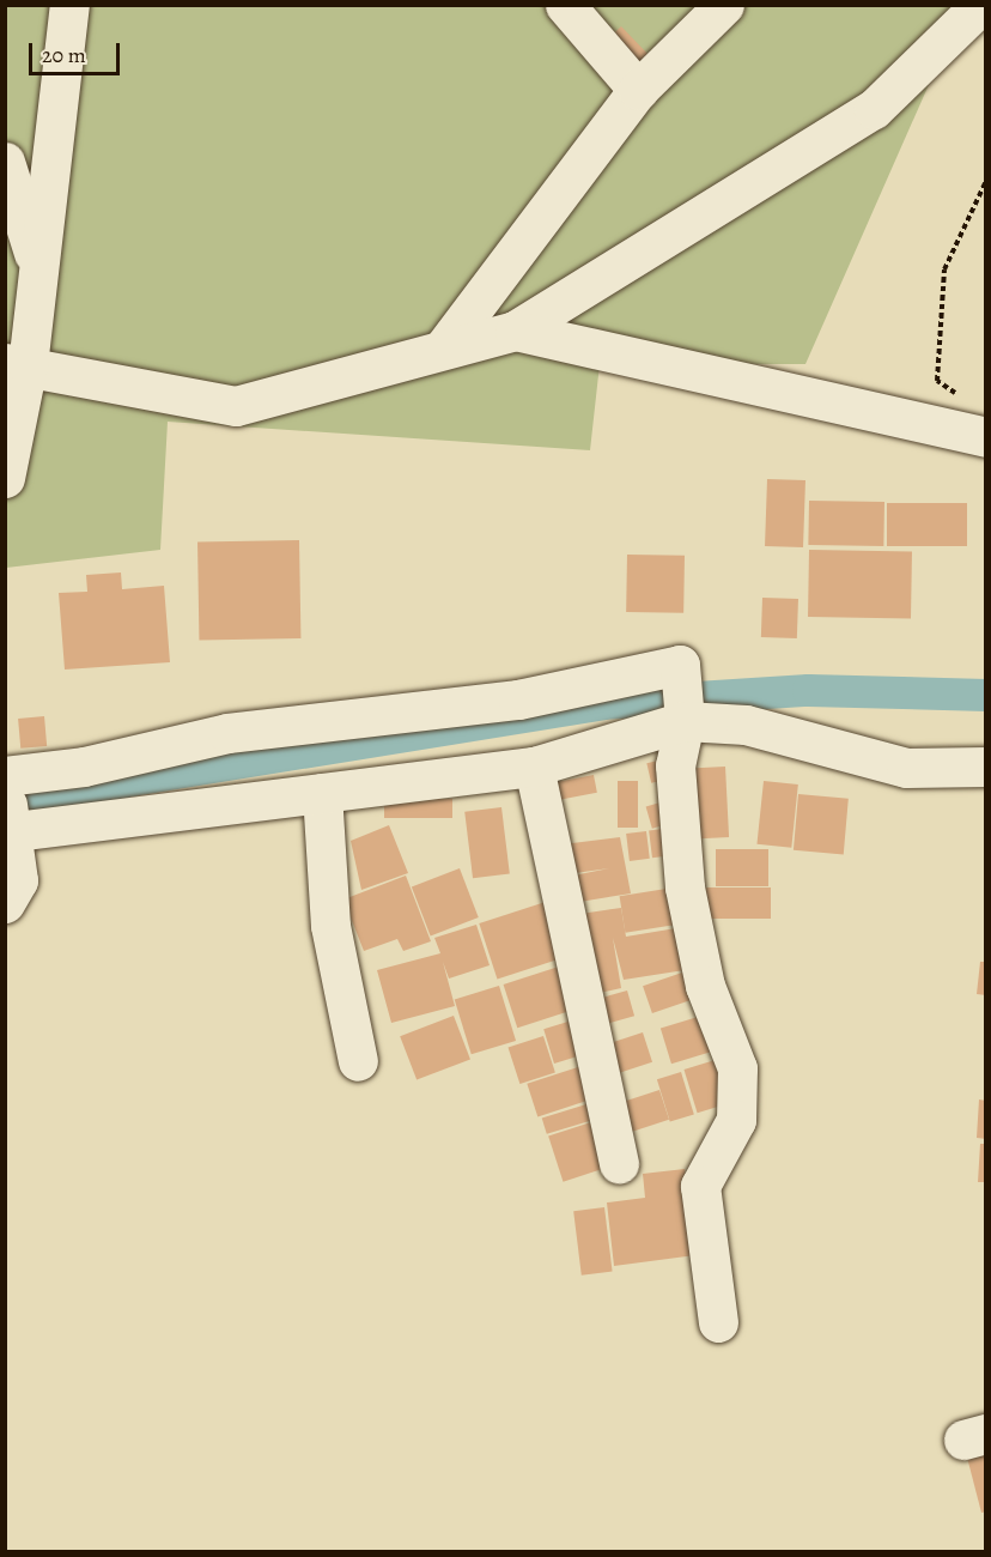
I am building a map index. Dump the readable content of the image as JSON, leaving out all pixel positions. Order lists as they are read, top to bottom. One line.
{"scale_bar":"20 m"}
